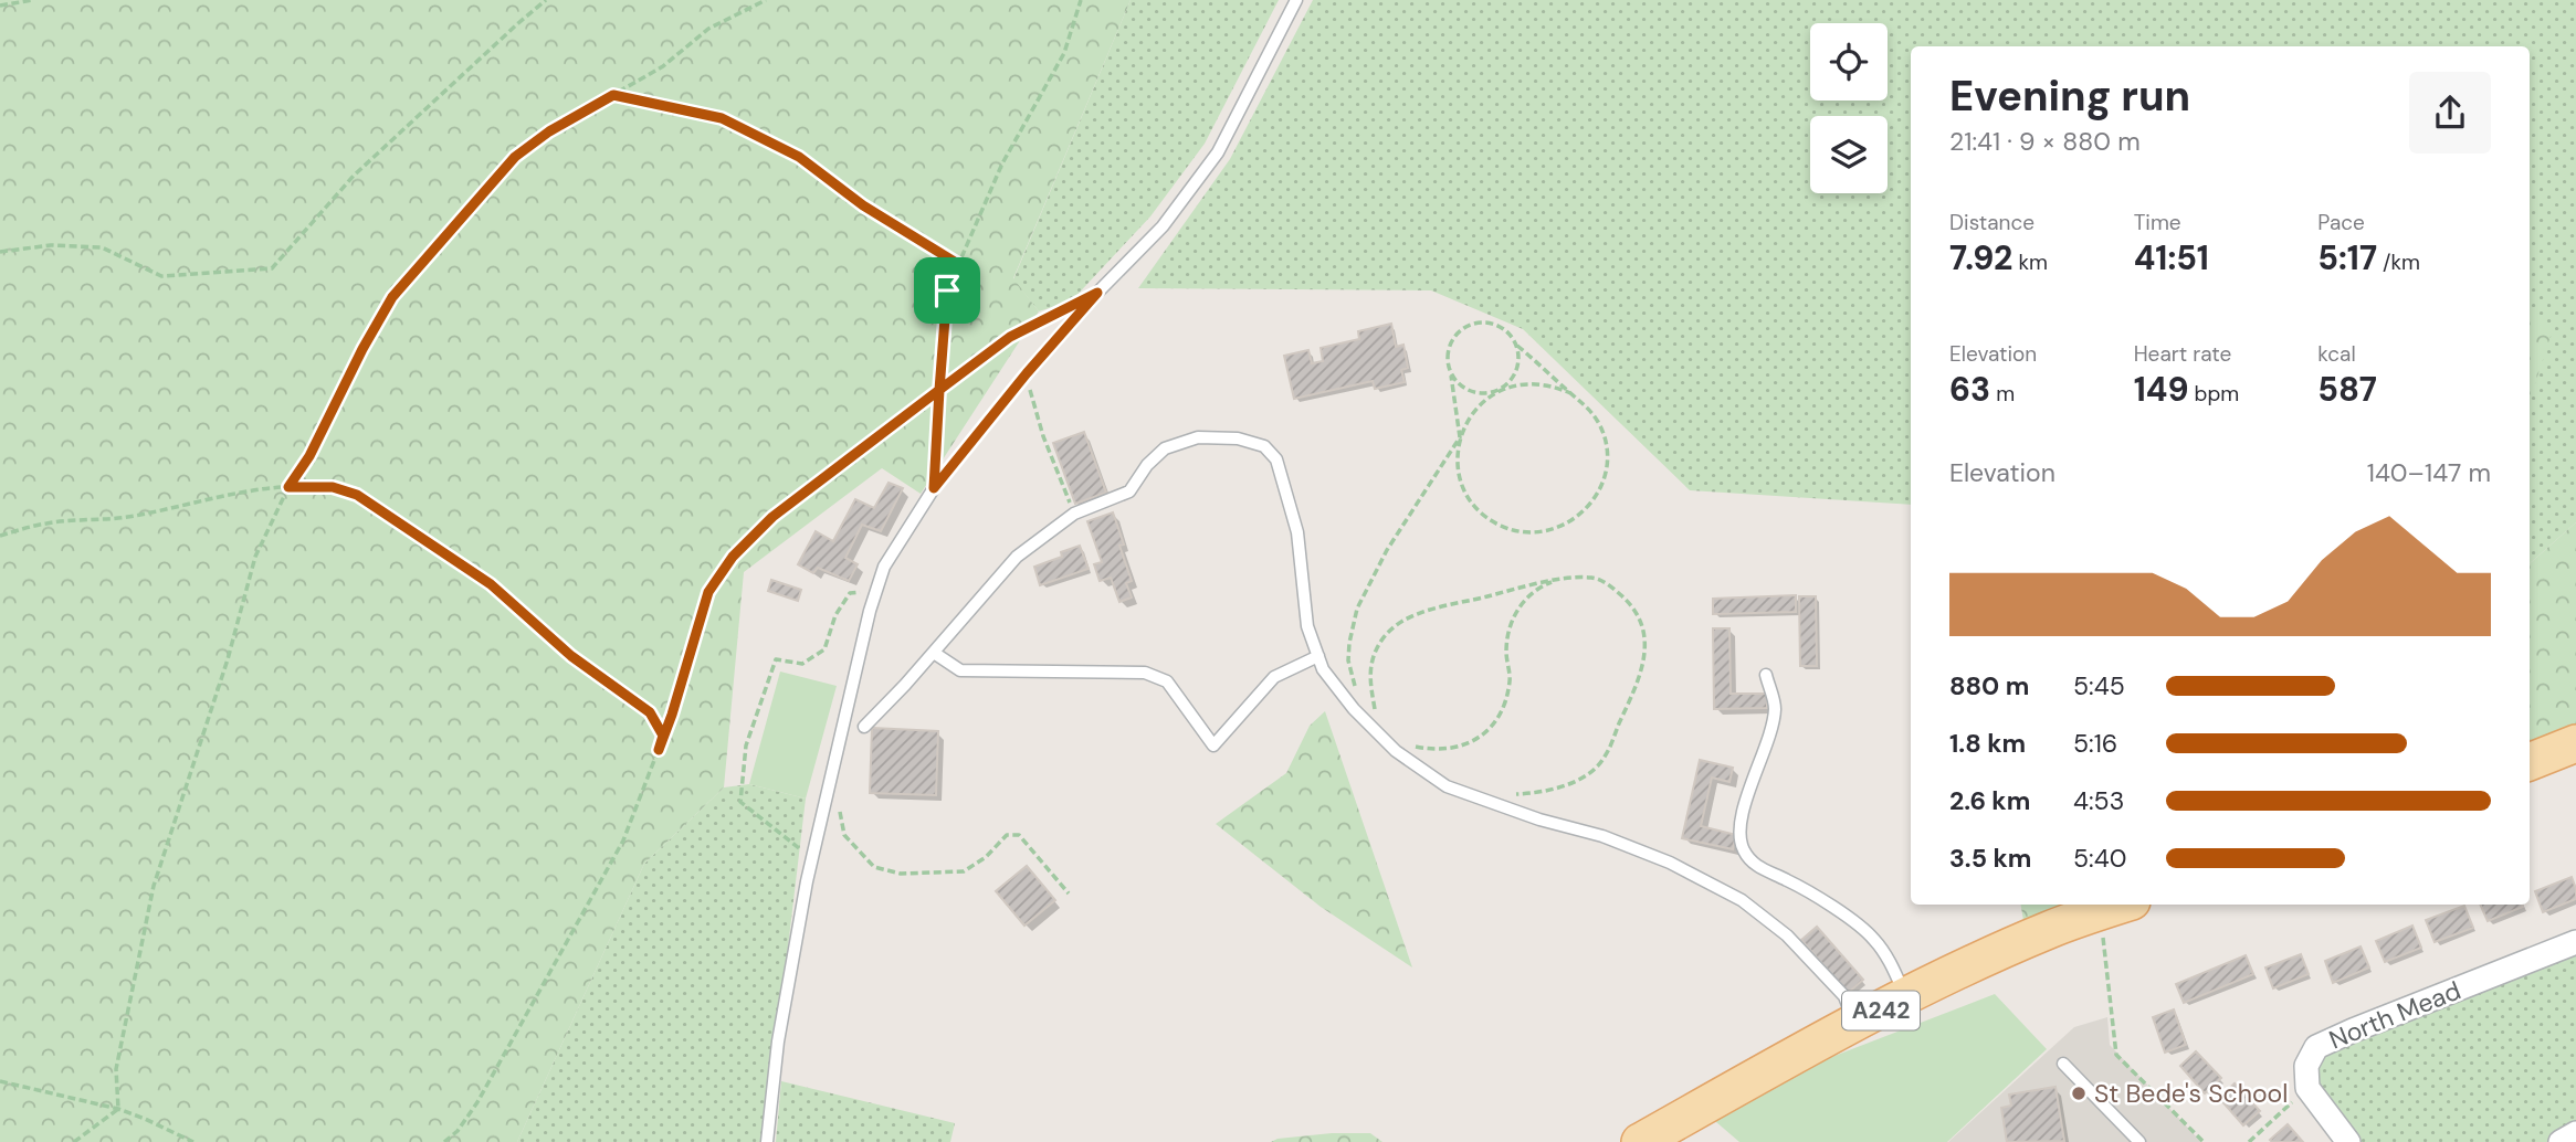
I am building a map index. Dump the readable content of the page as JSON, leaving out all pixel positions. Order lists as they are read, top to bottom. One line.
{"streets":{"main road":["A242"],"street":["North Mead"]},"places":["St Bede's School"],"page":{"heading":["Evening run","21:41 · 9 × 880 m"],"stats":[["Distance","7.92 km"],["Time","41:51"],["Pace","5:17 /km"],["Elevation","63 m"],["Heart rate","149 bpm"],["kcal","587"]],"chart":["Elevation","140–147 m"],"list":[{"name":"880 m","note":"5:45"},{"name":"1.8 km","note":"5:16"},{"name":"2.6 km","note":"4:53"},{"name":"3.5 km","note":"5:40"}]}}
